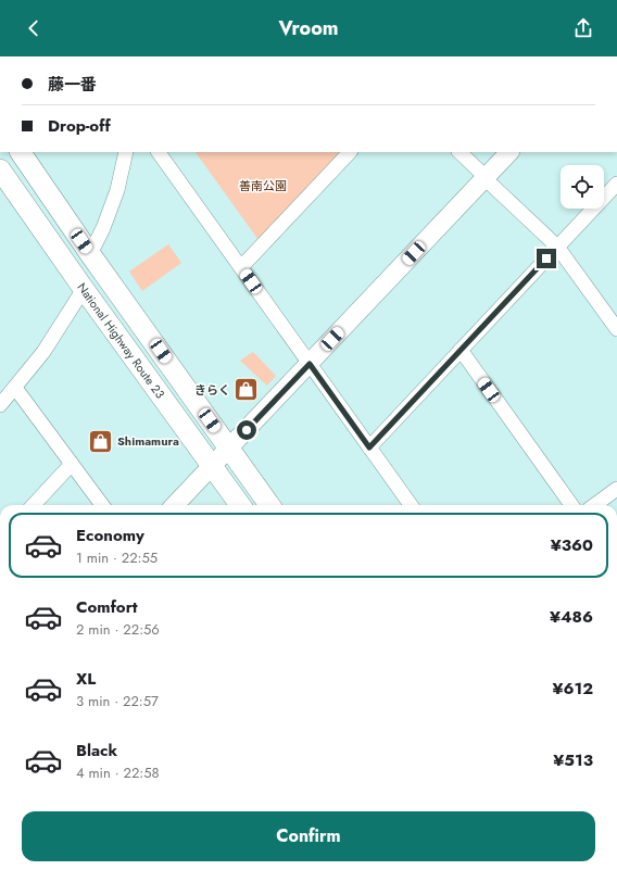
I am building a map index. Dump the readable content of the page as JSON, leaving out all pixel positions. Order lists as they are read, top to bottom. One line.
{"streets":{"highway":["National Highway Route 23"]},"parks":["善南公園"],"places":{"shop":["きらく","Shimamura"]},"page":{"header":"Vroom","banner":["藤一番","Drop-off"],"list":[{"name":"Economy","note":"1 min · 22:55","value":"¥360"},{"name":"Comfort","note":"2 min · 22:56","value":"¥486"},{"name":"XL","note":"3 min · 22:57","value":"¥612"},{"name":"Black","note":"4 min · 22:58","value":"¥513"}],"buttons":"Confirm"}}
